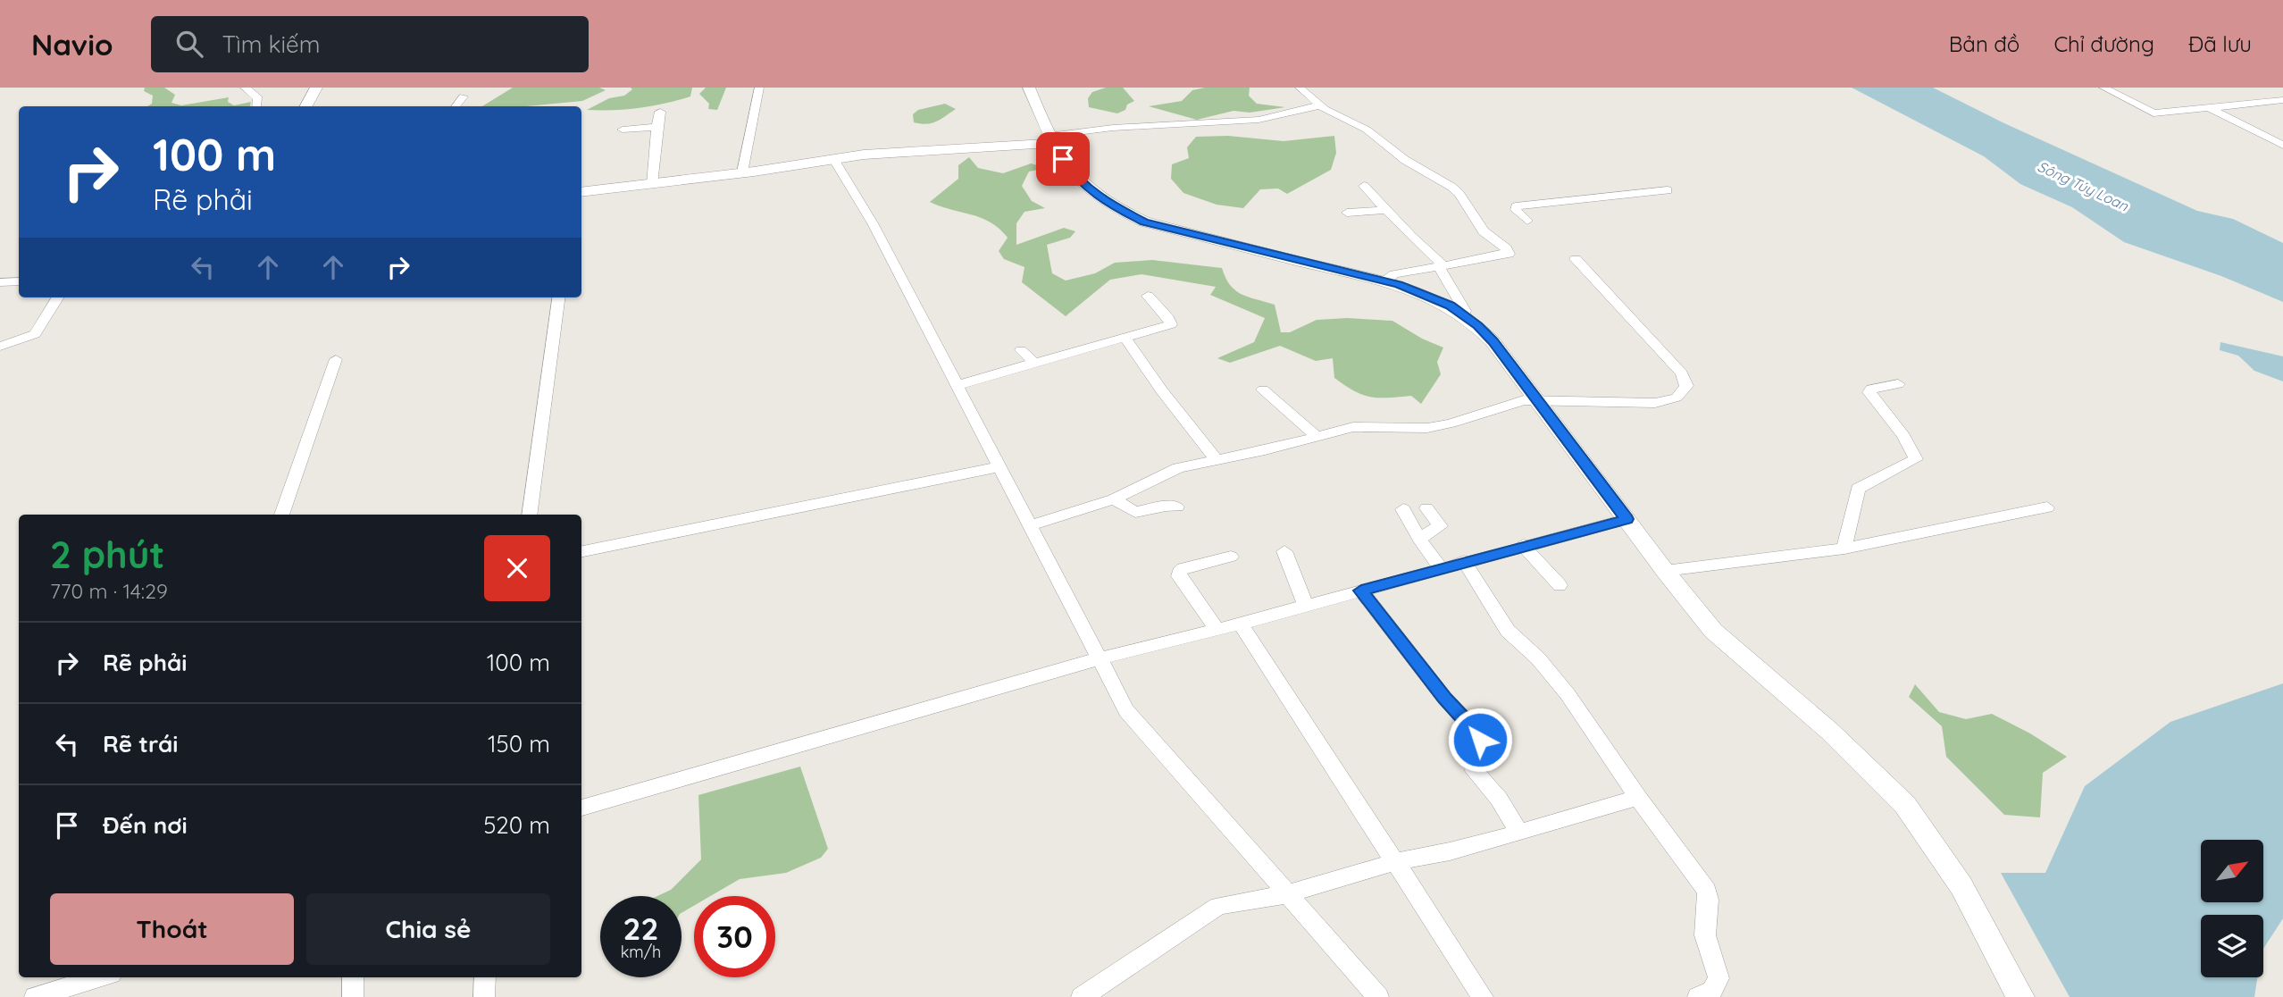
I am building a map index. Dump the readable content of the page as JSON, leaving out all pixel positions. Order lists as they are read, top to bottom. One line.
{"water":["Sông Túy Loan"],"north":"top right","page":{"header":"Navio","search":"Tìm kiếm","nav":["Bản đồ","Chỉ đường","Đã lưu"],"turn":["100 m","Rẽ phải"],"heading":["2 phút","770 m · 14:29"],"list":[{"name":"Rẽ phải","value":"100 m"},{"name":"Rẽ trái","value":"150 m"},{"name":"Đến nơi","value":"520 m"}],"buttons":["Thoát","Chia sẻ"],"speed":"22 km/h","limit":"30"}}
